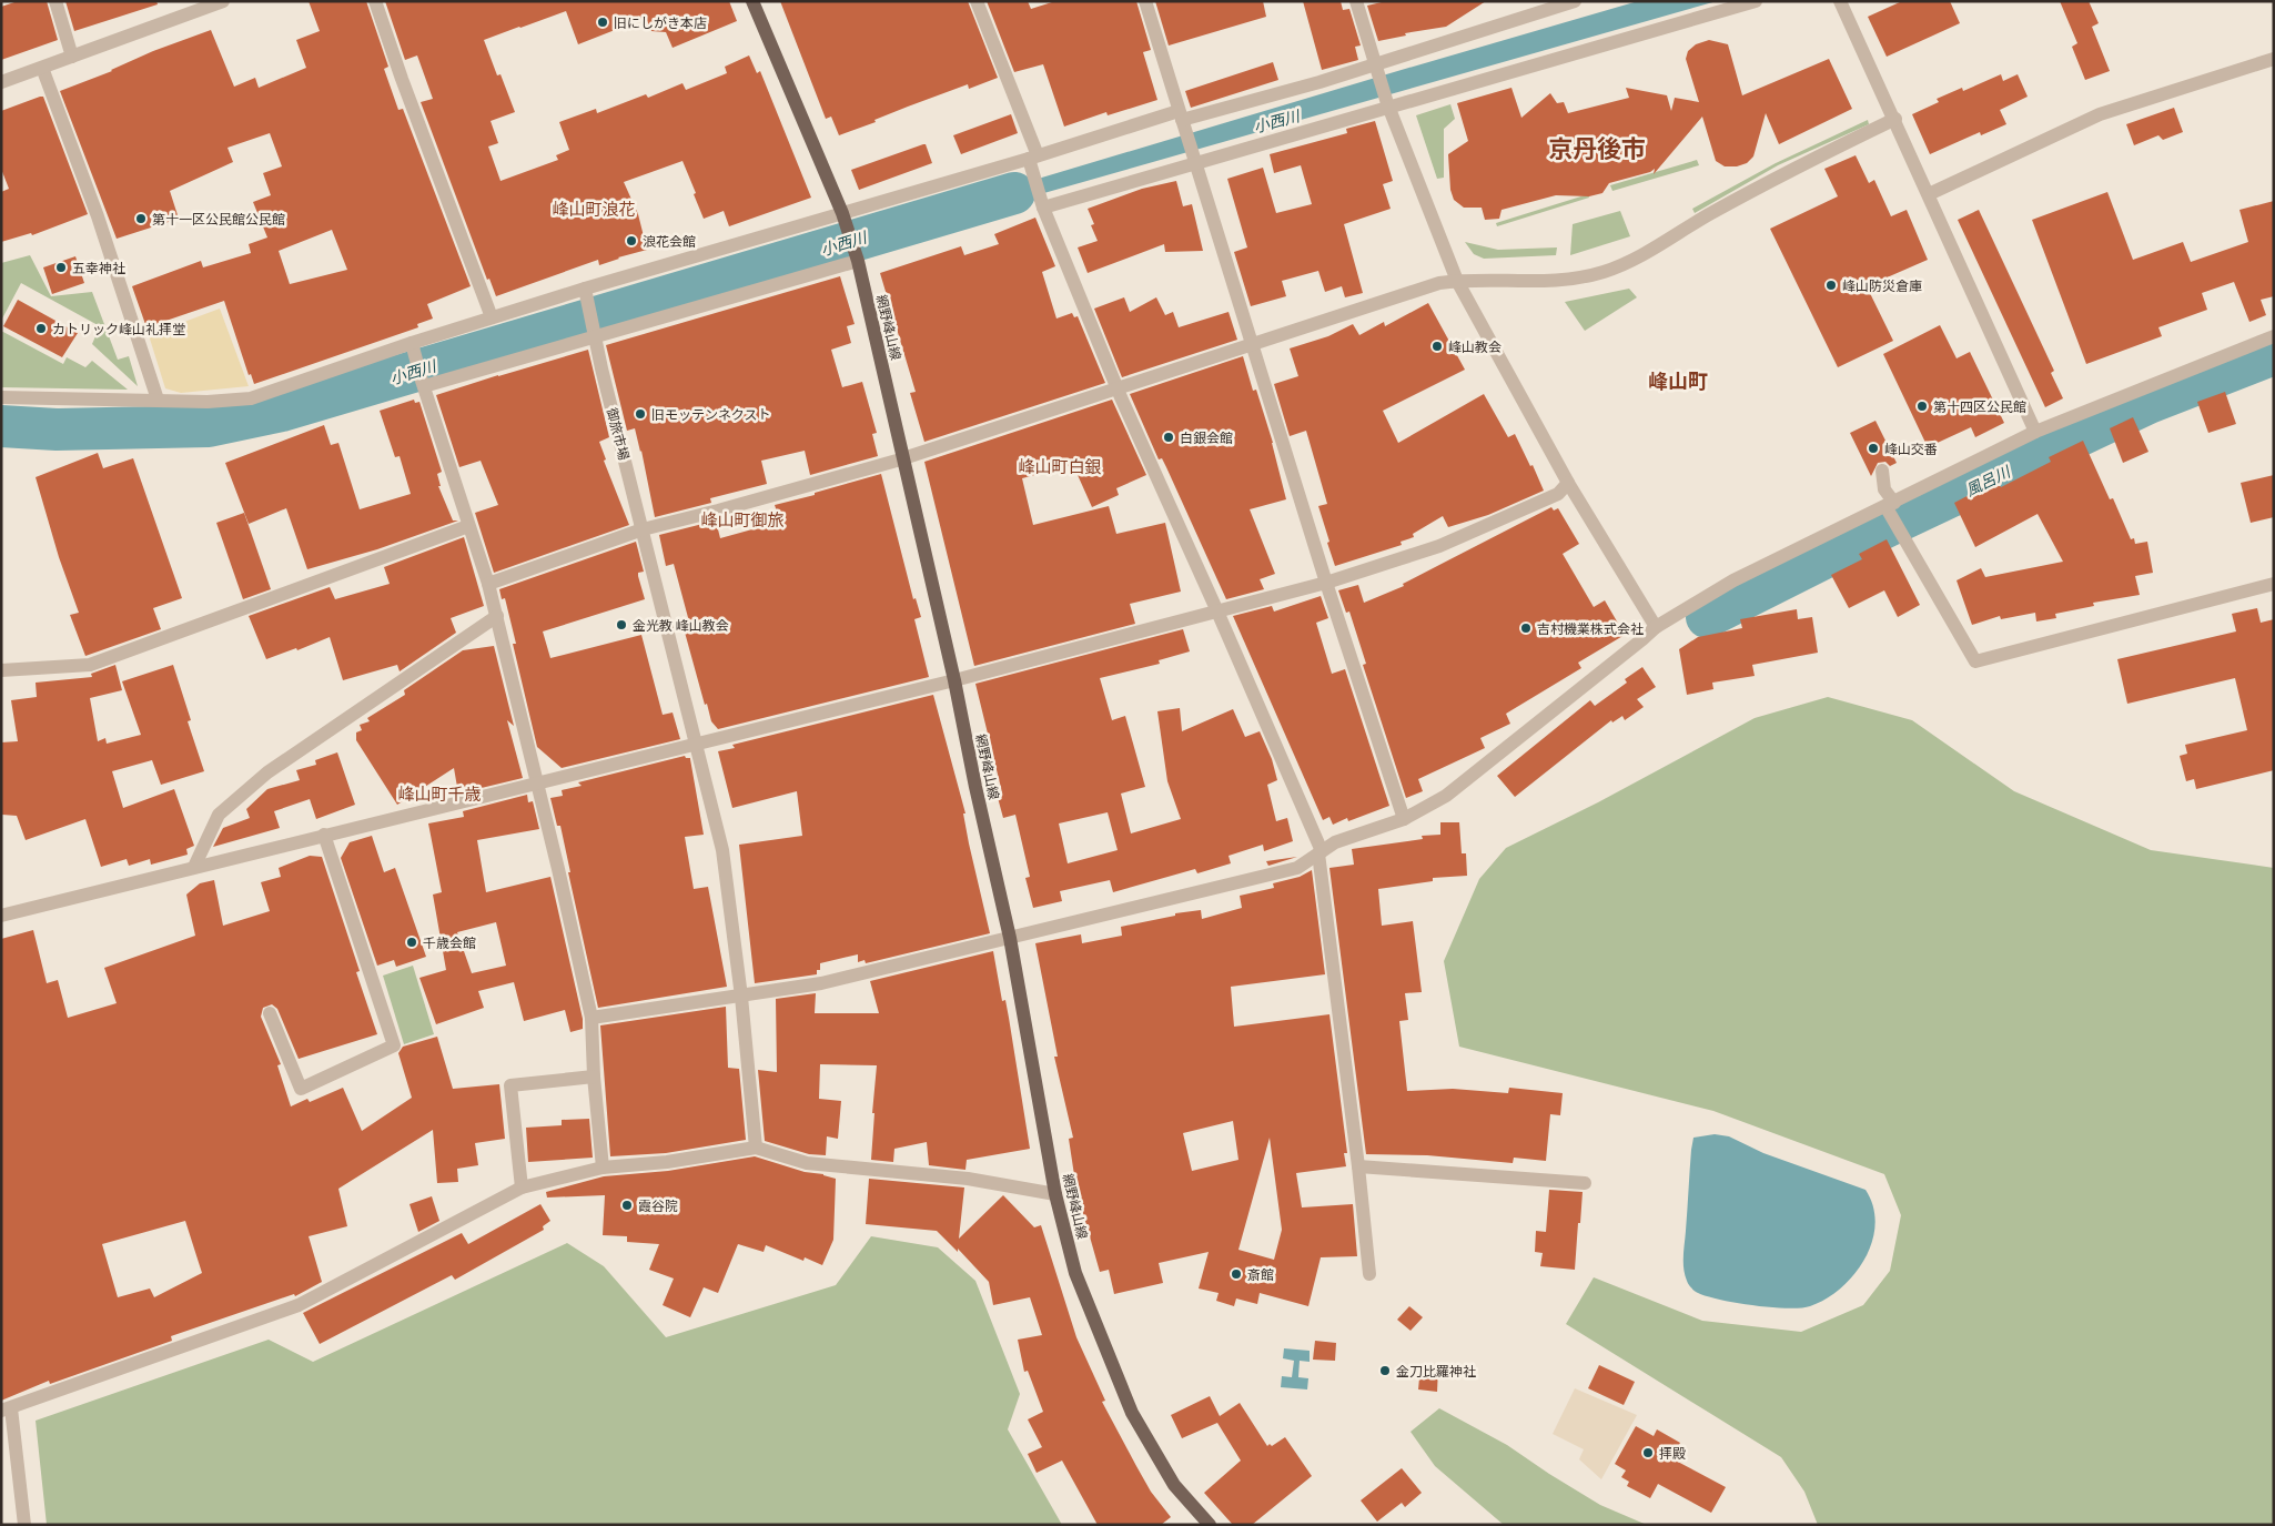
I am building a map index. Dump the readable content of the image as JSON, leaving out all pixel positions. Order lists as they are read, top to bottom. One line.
{"streets":{"main road":["網野峰山線"],"street":["御旅市場"]},"districts":["京丹後市","峰山町浪花","峰山町","峰山町白銀","峰山町御旅","峰山町千歳"],"water":["小西川","風呂川"],"places":["旧にしがき本店","第十一区公民館公民館","浪花会館","五幸神社","峰山防災倉庫","カトリック峰山礼拝堂","峰山教会","第十四区公民館","旧モッテンネクスト","白銀会館","峰山交番","金光教 峰山教会","吉村機業株式会社","千歳会館","霞谷院","斎館","金刀比羅神社","拝殿"]}
